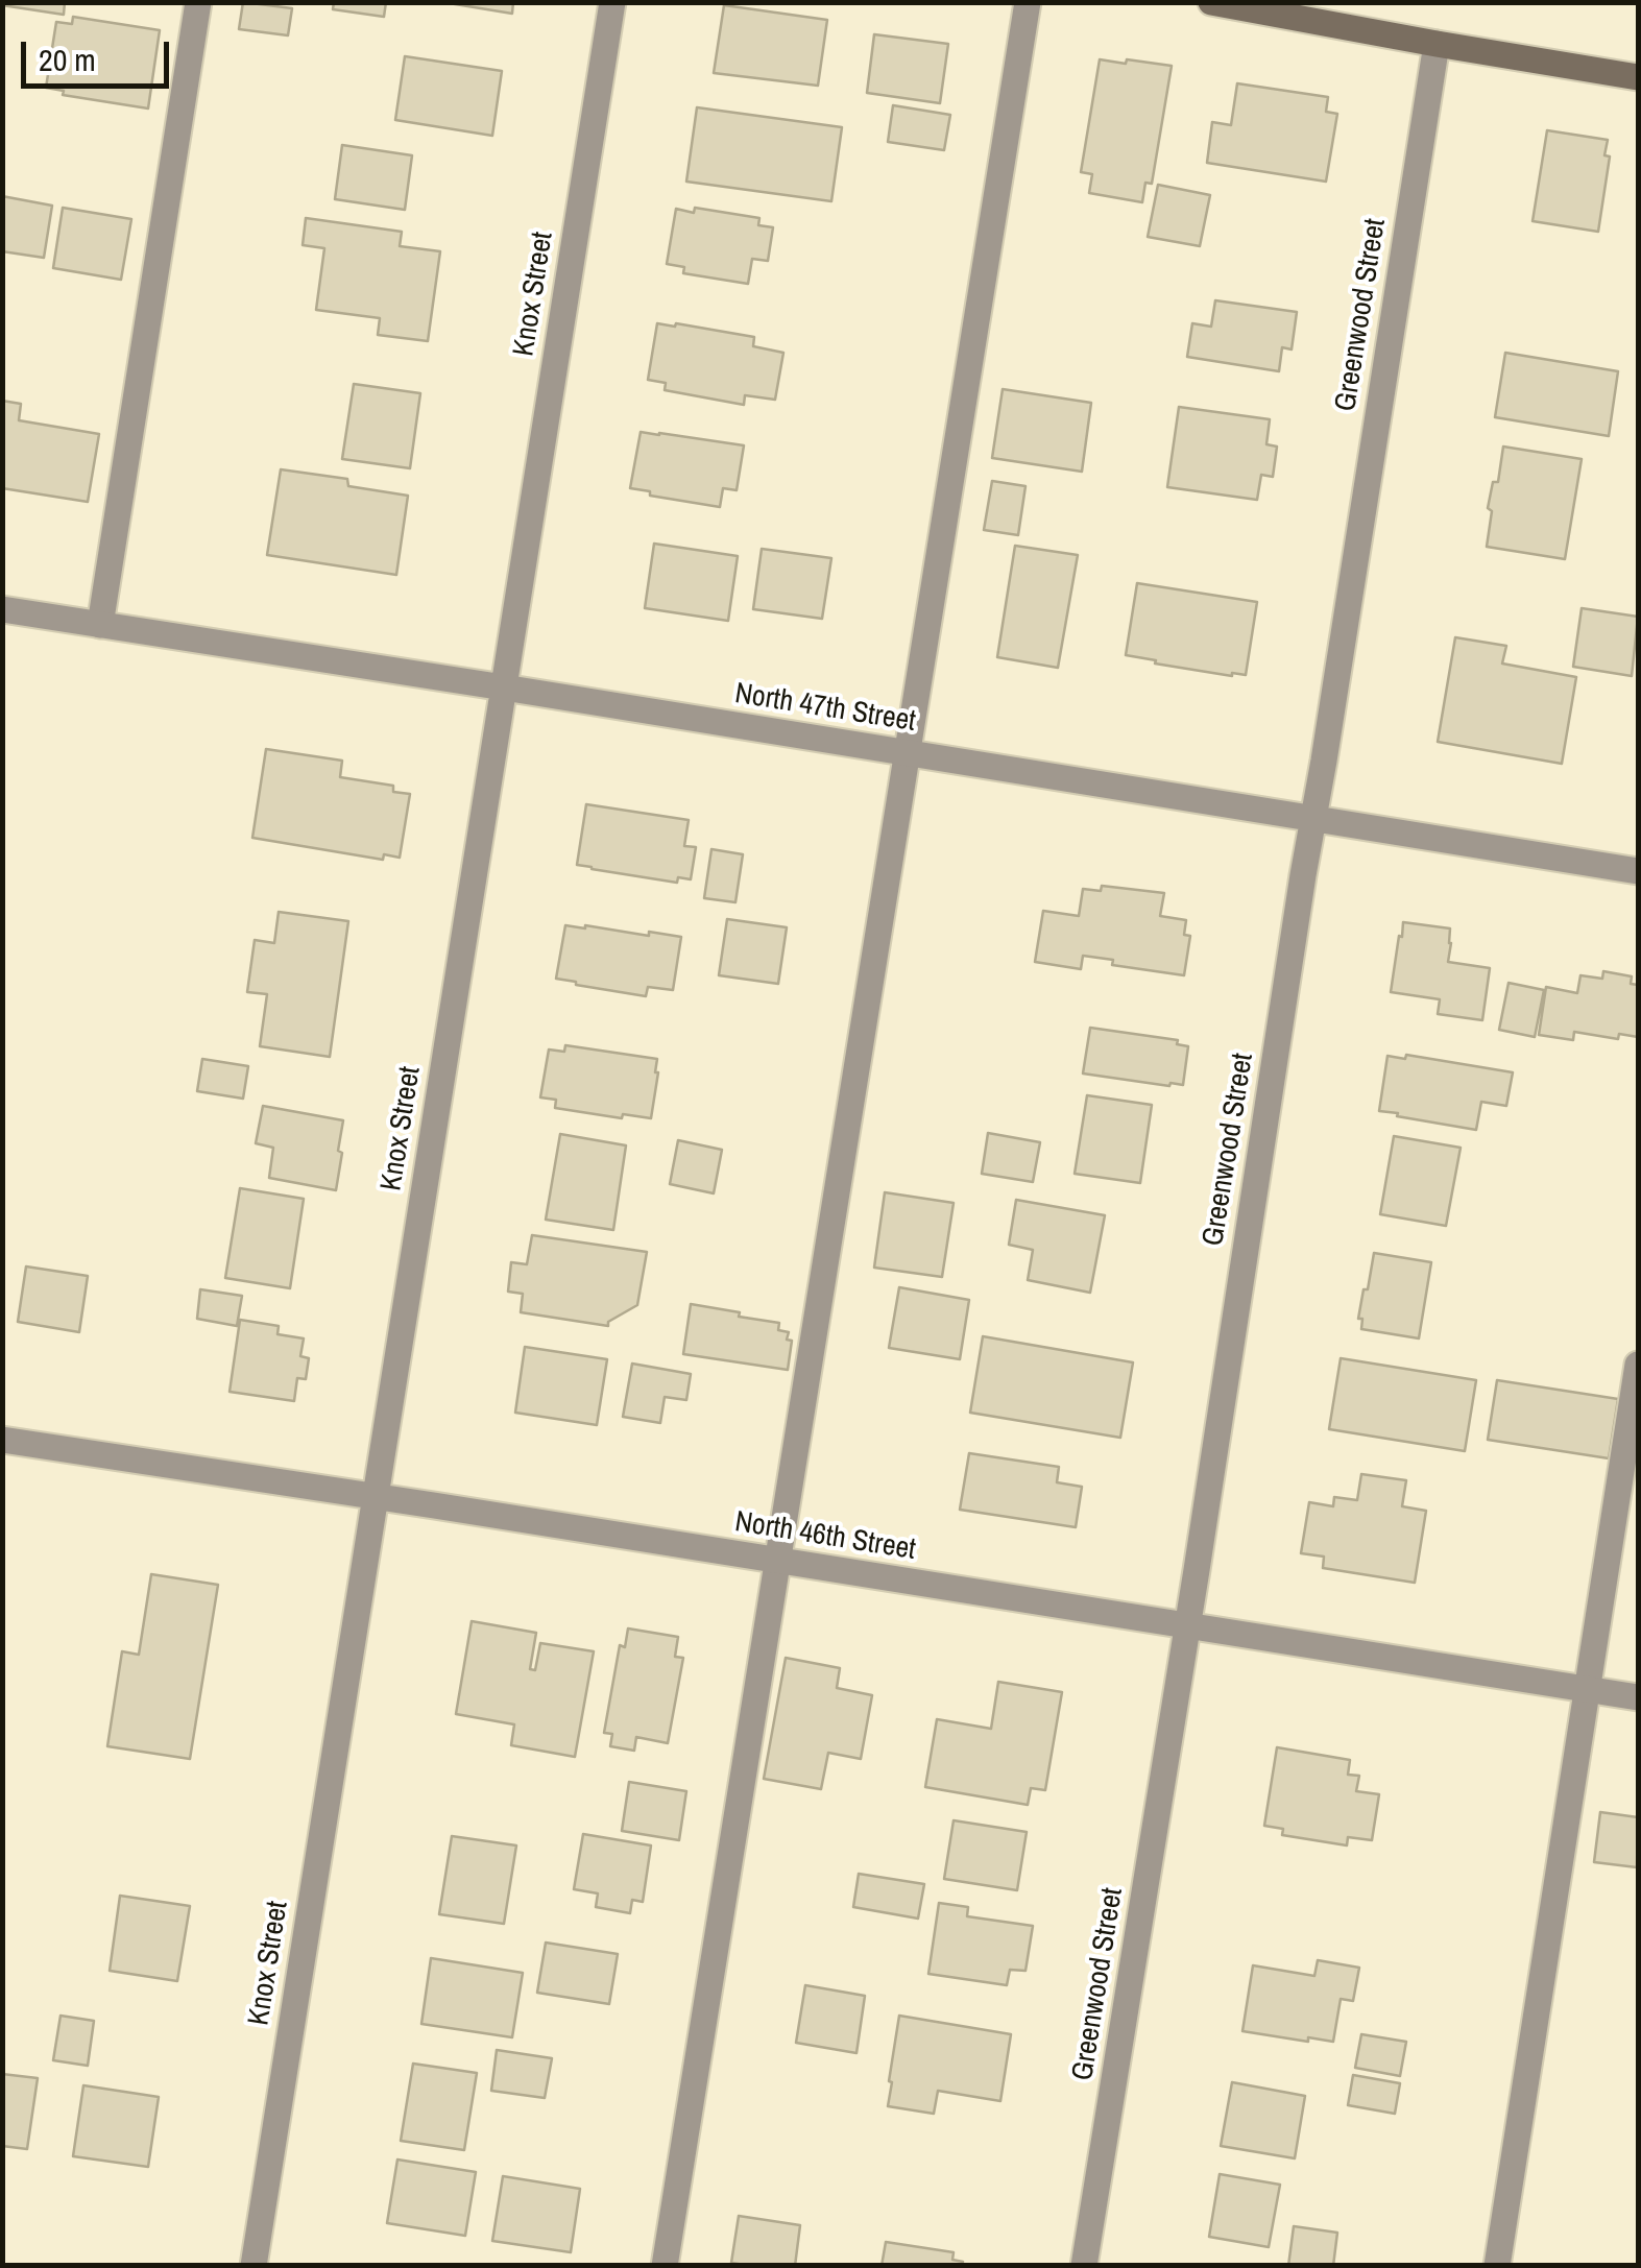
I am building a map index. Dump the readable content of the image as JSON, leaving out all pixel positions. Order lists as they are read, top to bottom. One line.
{"streets":{"street":["Knox Street","Greenwood Street","North 47th Street","North 46th Street"]},"crossings":[["Knox Street","North 47th Street"],["Knox Street","North 46th Street"],["Greenwood Street","North 47th Street"],["Greenwood Street","North 46th Street"]],"scale_bar":"20 m"}
